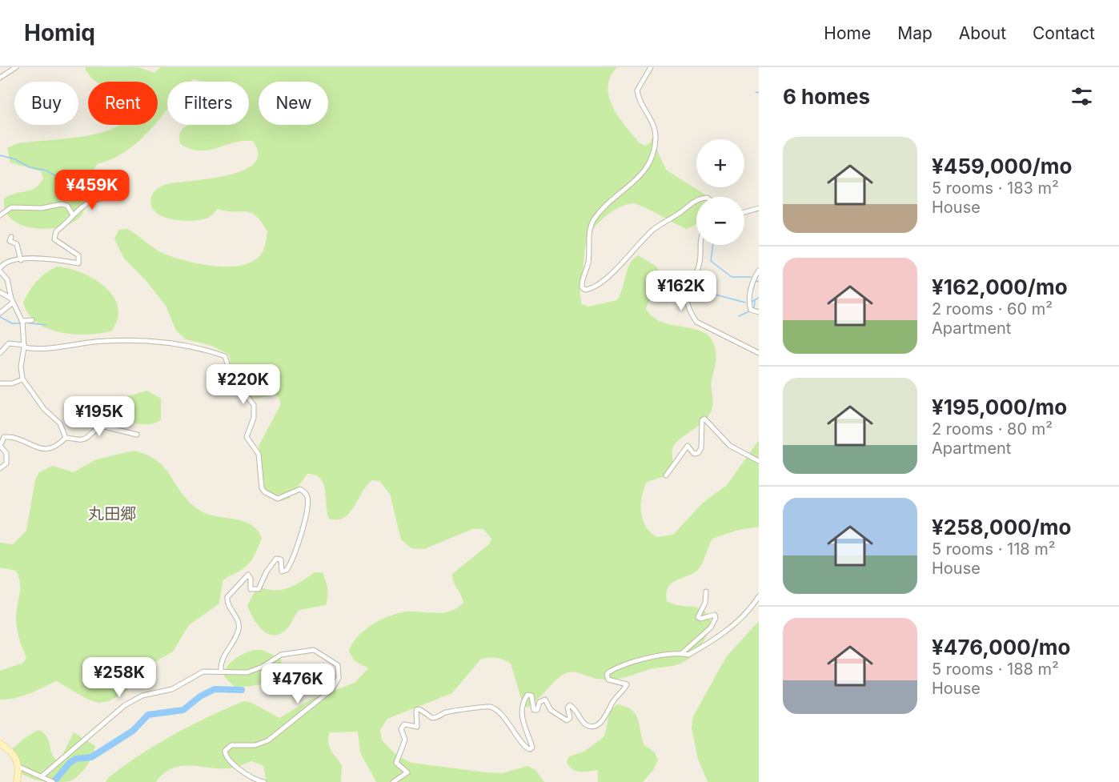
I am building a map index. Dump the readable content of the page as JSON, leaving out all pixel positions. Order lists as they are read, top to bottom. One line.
{"districts":["丸田郷"],"page":{"header":"Homiq","nav":["Home","Map","About","Contact"],"heading":"6 homes","chip":["Buy","Rent","Filters","New"],"list":[{"name":"¥459,000/mo","note":"5 rooms · 183 m² · House"},{"name":"¥162,000/mo","note":"2 rooms · 60 m² · Apartment"},{"name":"¥195,000/mo","note":"2 rooms · 80 m² · Apartment"},{"name":"¥258,000/mo","note":"5 rooms · 118 m² · House"},{"name":"¥476,000/mo","note":"5 rooms · 188 m² · House"}],"map_buttons":["+","−"],"price":["¥459K","¥162K","¥220K","¥195K","¥258K","¥476K"]}}
